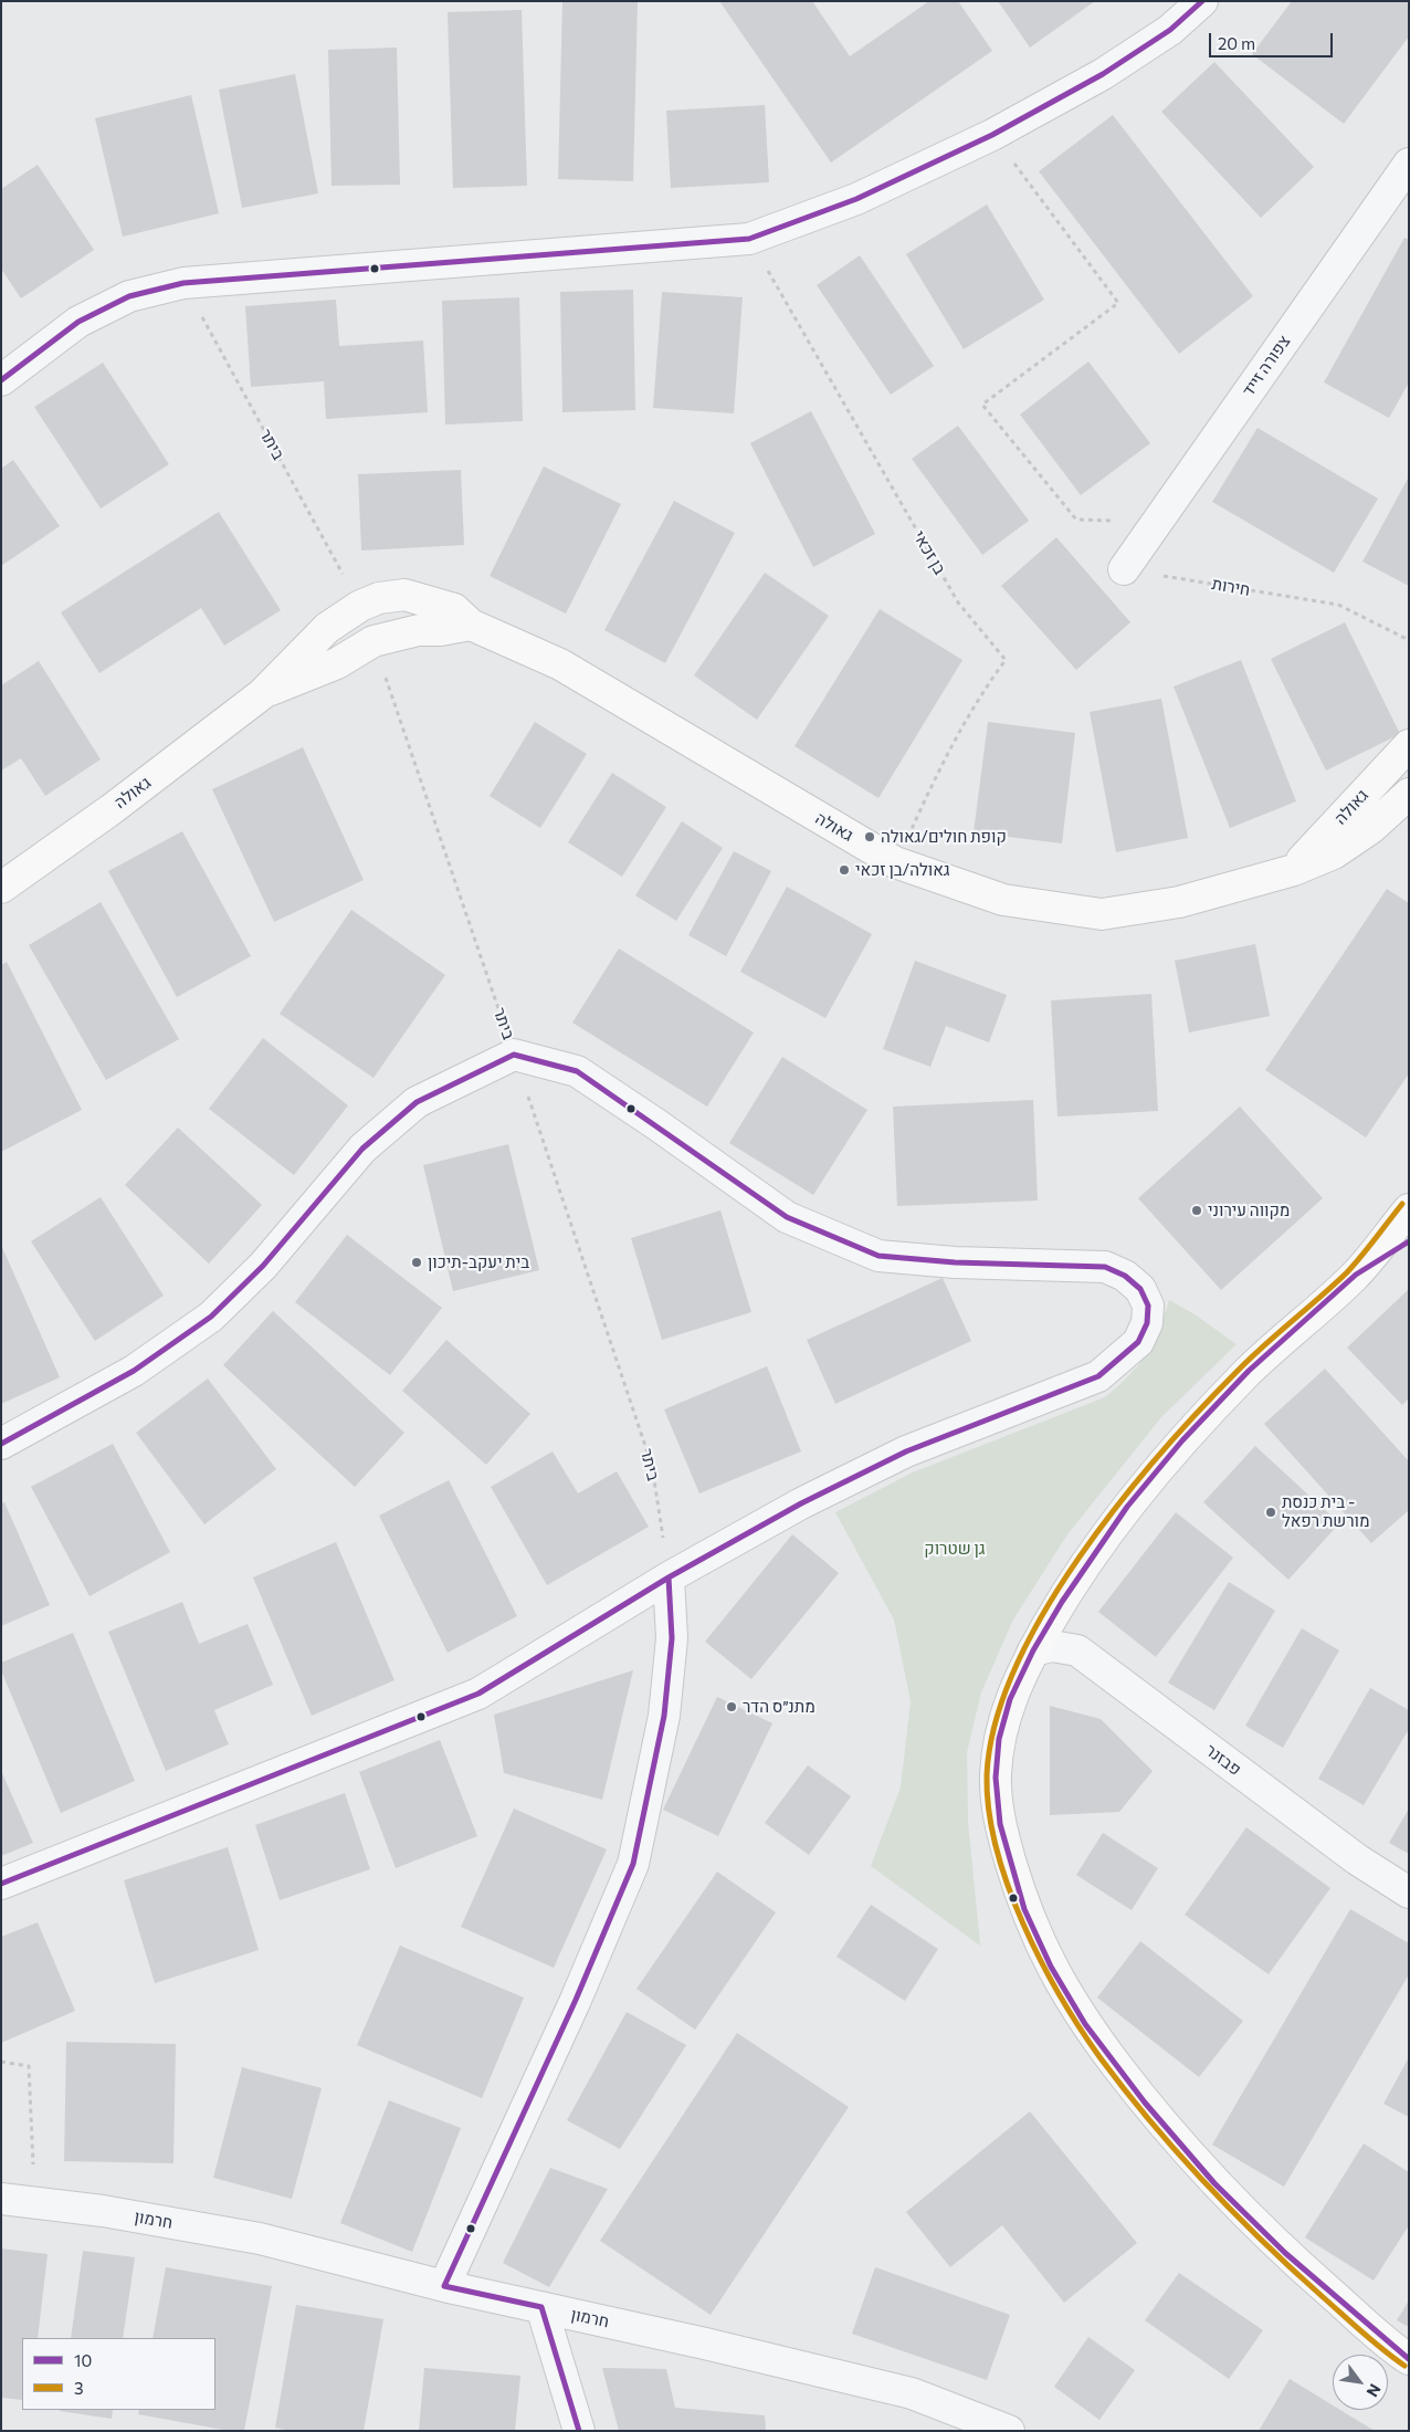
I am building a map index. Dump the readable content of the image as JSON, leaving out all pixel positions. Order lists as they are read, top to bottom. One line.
{"streets":{"street":["צפורה זייד","גאולה","פבזנר","חרמון"],"path":["ביתר","בן זכאי","חירות"]},"crossings":[["צפורה זייד","חירות"],["ביתר","גאולה"],["בן זכאי","גאולה"]],"parks":["גן שטרוק"],"places":["קופת חולים/גאולה","גאולה/בן זכאי","מקווה עירוני","בית יעקב-תיכון","בית כנסת - מורשת רפאל","מתנ״ס הדר"],"lines":["transit line 10","transit line 3"],"legend":["10","3"],"scale_bar":"20 m","north":"bottom right"}
